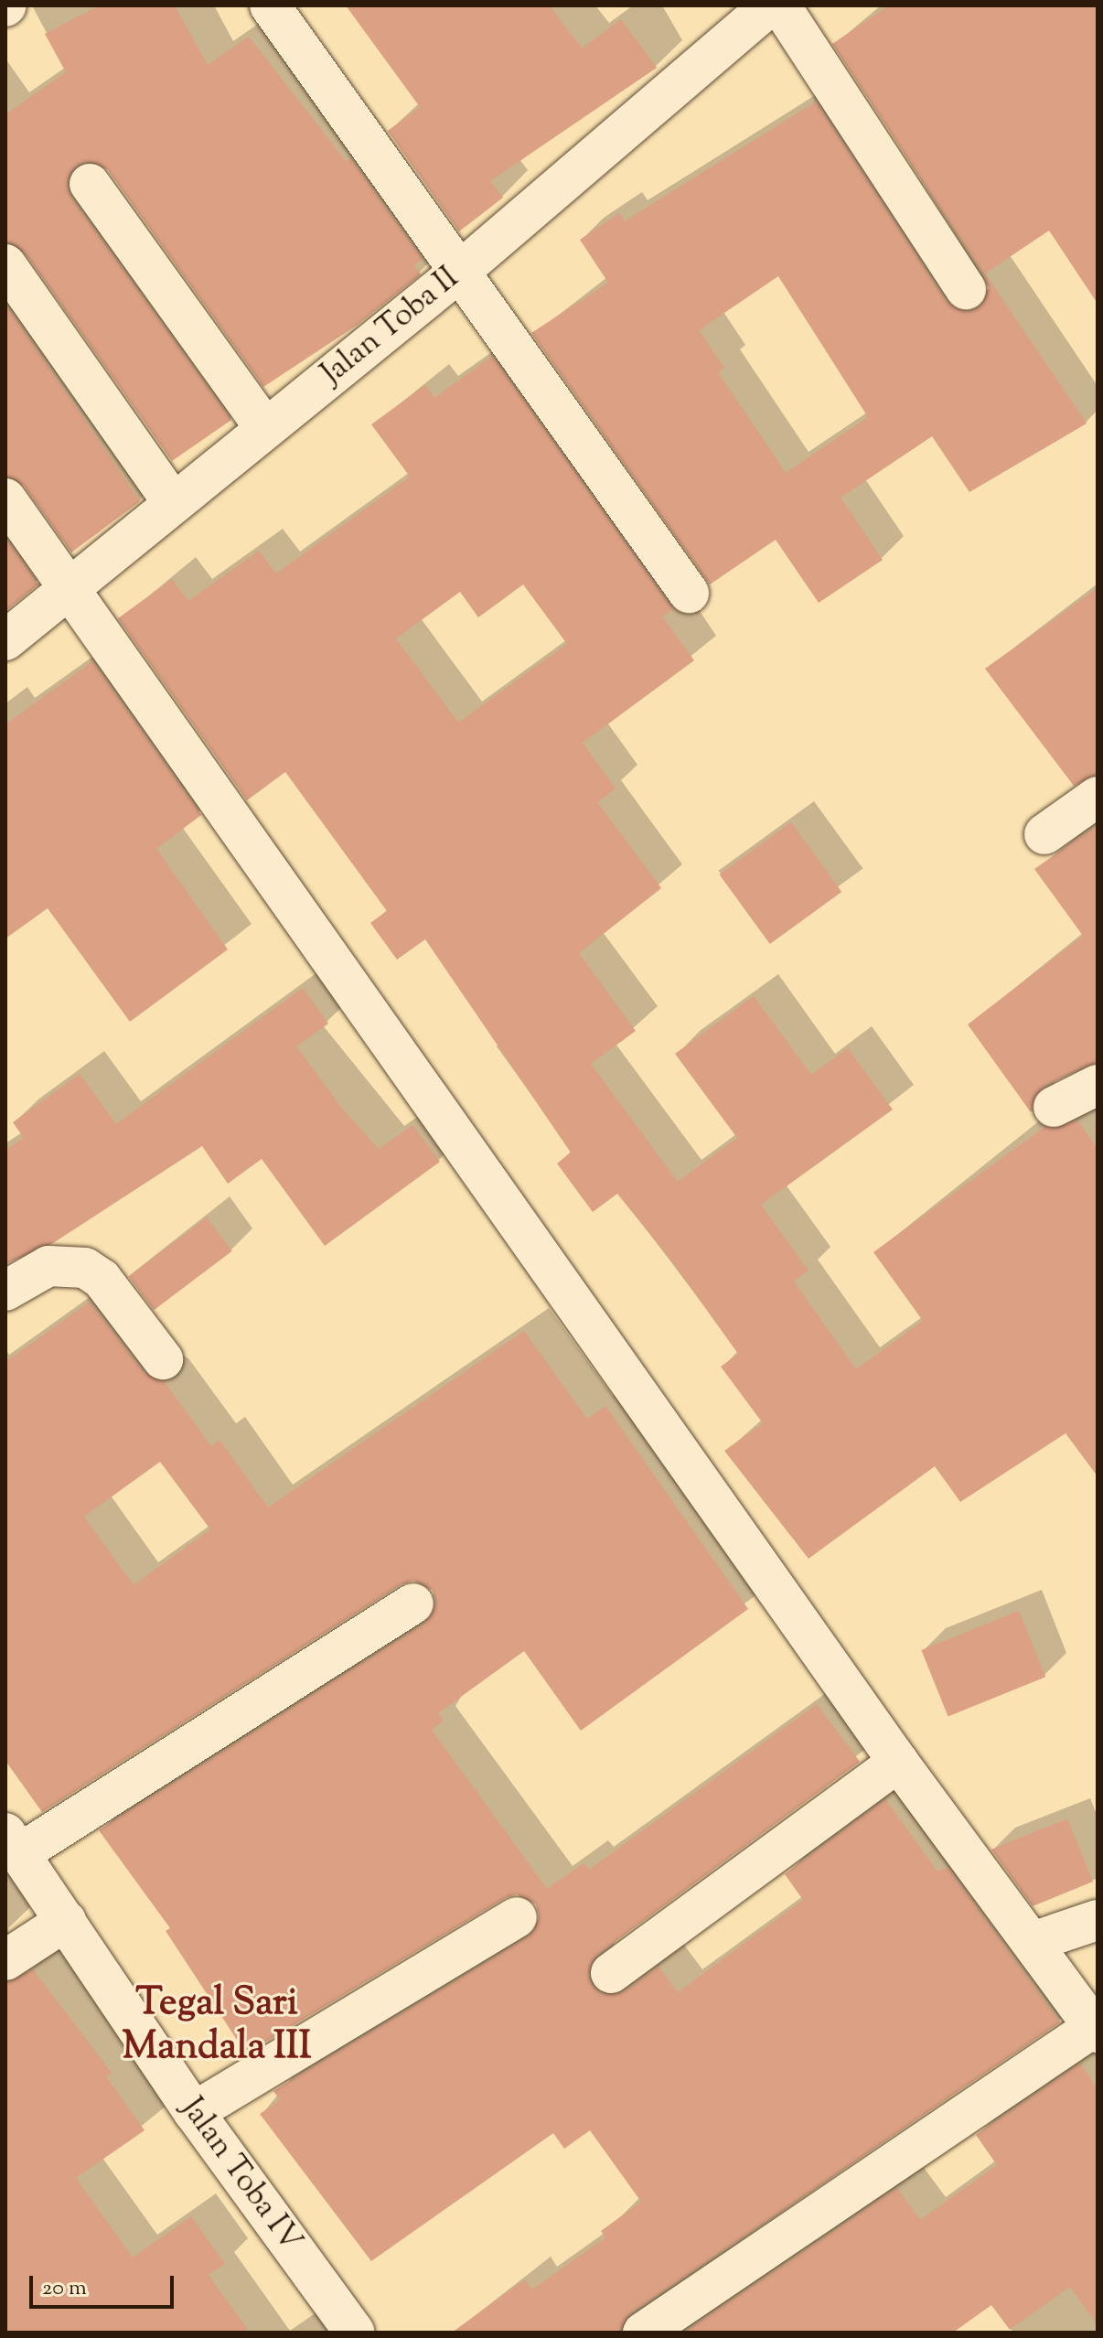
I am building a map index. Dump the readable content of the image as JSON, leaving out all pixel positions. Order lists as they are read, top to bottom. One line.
{"streets":{"street":["Jalan Toba II","Jalan Toba IV"]},"districts":["Tegal Sari Mandala III"],"scale_bar":"20 m"}
